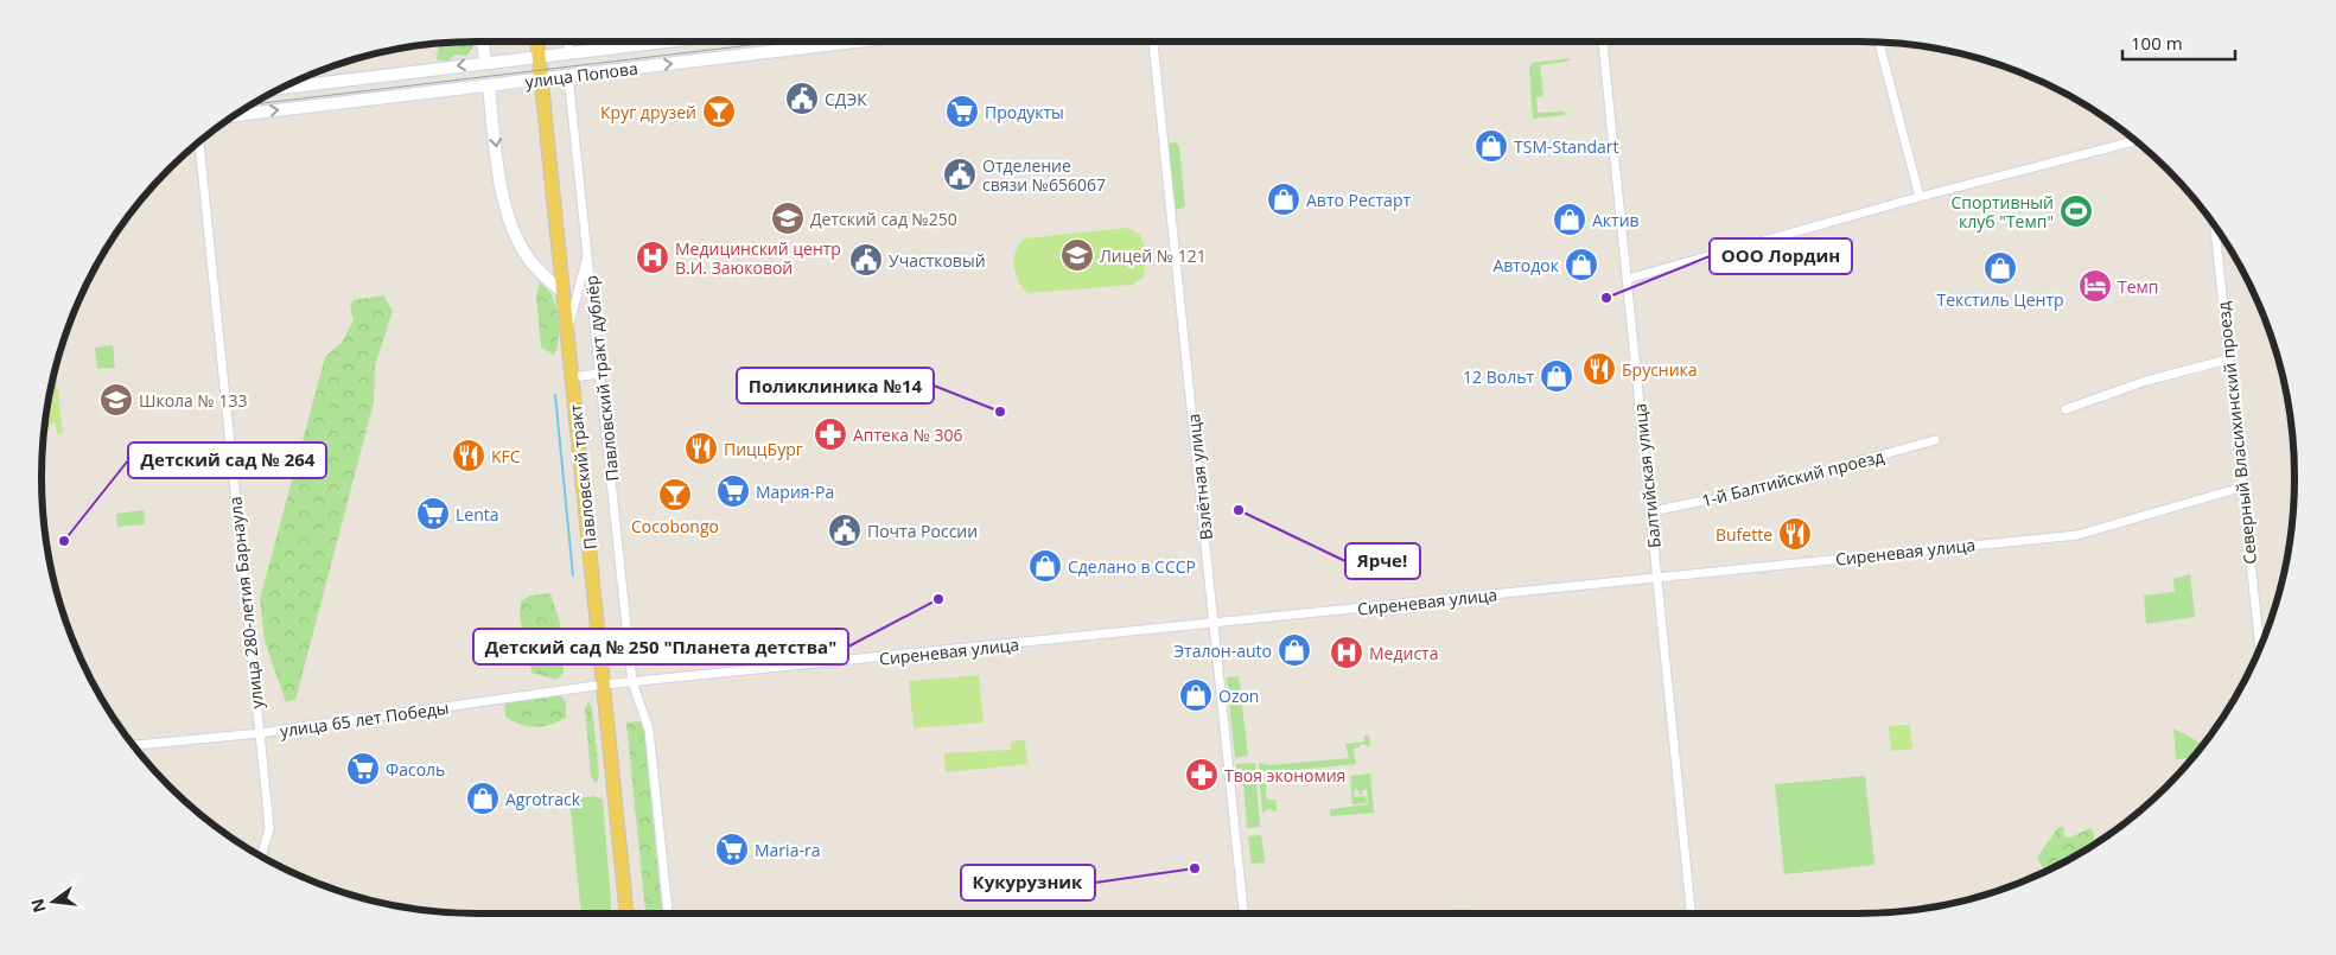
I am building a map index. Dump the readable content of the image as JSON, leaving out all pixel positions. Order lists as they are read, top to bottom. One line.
{"streets":{"main road":["улица Попова","Павловский тракт"],"street":["Павловский тракт дублёр","Северный Власихинский проезд","Балтийская улица","Взлётная улица","1-й Балтийский проезд","Сиреневая улица","улица 280-летия Барнаула","улица 65 лет Победы"]},"crossings":[["улица Попова","Павловский тракт дублёр"],["улица Попова","Павловский тракт"],["Павловский тракт дублёр","Сиреневая улица"],["Северный Власихинский проезд","Сиреневая улица"],["Балтийская улица","1-й Балтийский проезд"],["Балтийская улица","Сиреневая улица"],["Павловский тракт","Сиреневая улица"],["Павловский тракт","улица 65 лет Победы"],["Взлётная улица","Сиреневая улица"],["Сиреневая улица","улица 65 лет Победы"],["улица 280-летия Барнаула","улица 65 лет Победы"]],"places":{"public building":["СДЭК","Отделение связи №656067","Участковый","Почта России"],"bar":["Круг друзей","Cocobongo"],"supermarket":["Продукты","Мария-Ра","Lenta","Фасоль","Maria-ra"],"shop":["TSM-Standart","Авто Рестарт","Актив","Автодок","Текстиль Центр","12 Вольт","Сделано в СССР","Эталон-auto","Ozon","Agrotrack"],"sports":["Спортивный клуб \"Темп\""],"school or university":["Детский сад №250","Лицей № 121","Школа № 133"],"hospital":["Медицинский центр В.И. Заюковой","Медиста"],"hotel":["Темп"],"other":["ООО Лордин","Поликлиника №14","Ярче!","Детский сад № 264","Детский сад № 250 \"Планета детства\"","Кукурузник"],"restaurant":["Брусника","ПиццБург","KFC","Bufette"],"pharmacy":["Аптека № 306","Твоя экономия"]},"scale_bar":"100 m","north":"left"}
